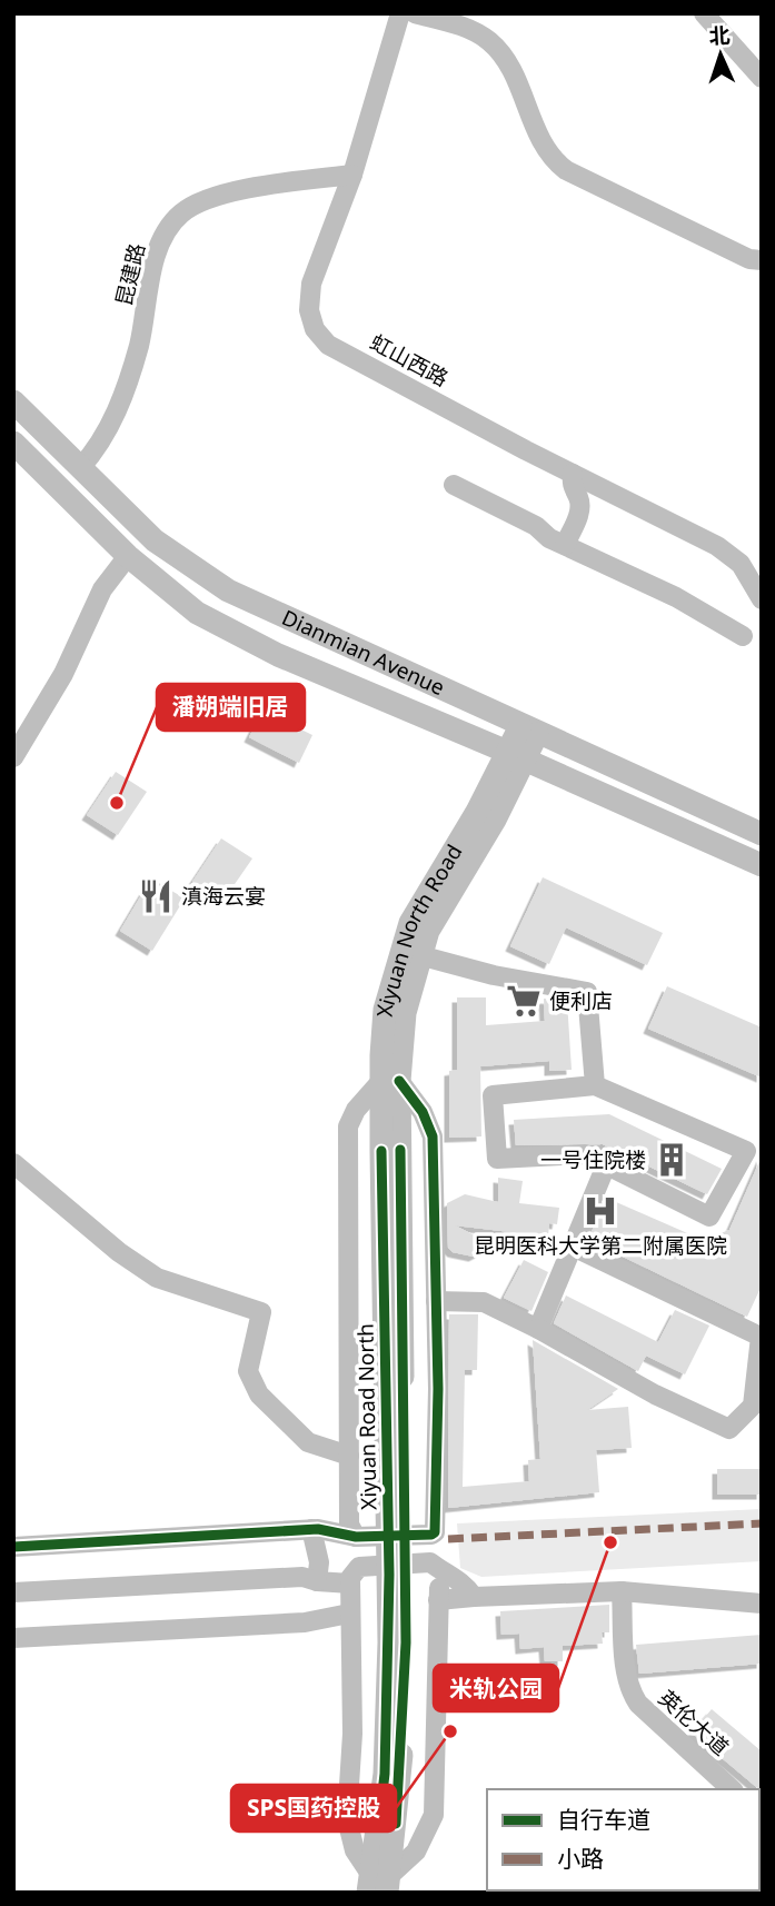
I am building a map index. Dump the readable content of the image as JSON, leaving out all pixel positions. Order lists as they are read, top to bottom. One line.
{"streets":{"main road":["Dianmian Avenue","Xiyuan North Road","Xiyuan Road North"],"street":["昆建路","虹山西路","英伦大道"]},"crossings":[["昆建路","虹山西路"],["昆建路","Dianmian Avenue"],["Dianmian Avenue","Xiyuan North Road"],["Xiyuan North Road","Xiyuan Road North"]],"places":{"other":["潘朔端旧居","米轨公园","SPS国药控股"],"restaurant":["滇海云宴"],"supermarket":["便利店"],"building":["一号住院楼"],"hospital":["昆明医科大学第二附属医院"]},"legend":["自行车道","小路"],"north":"top"}
